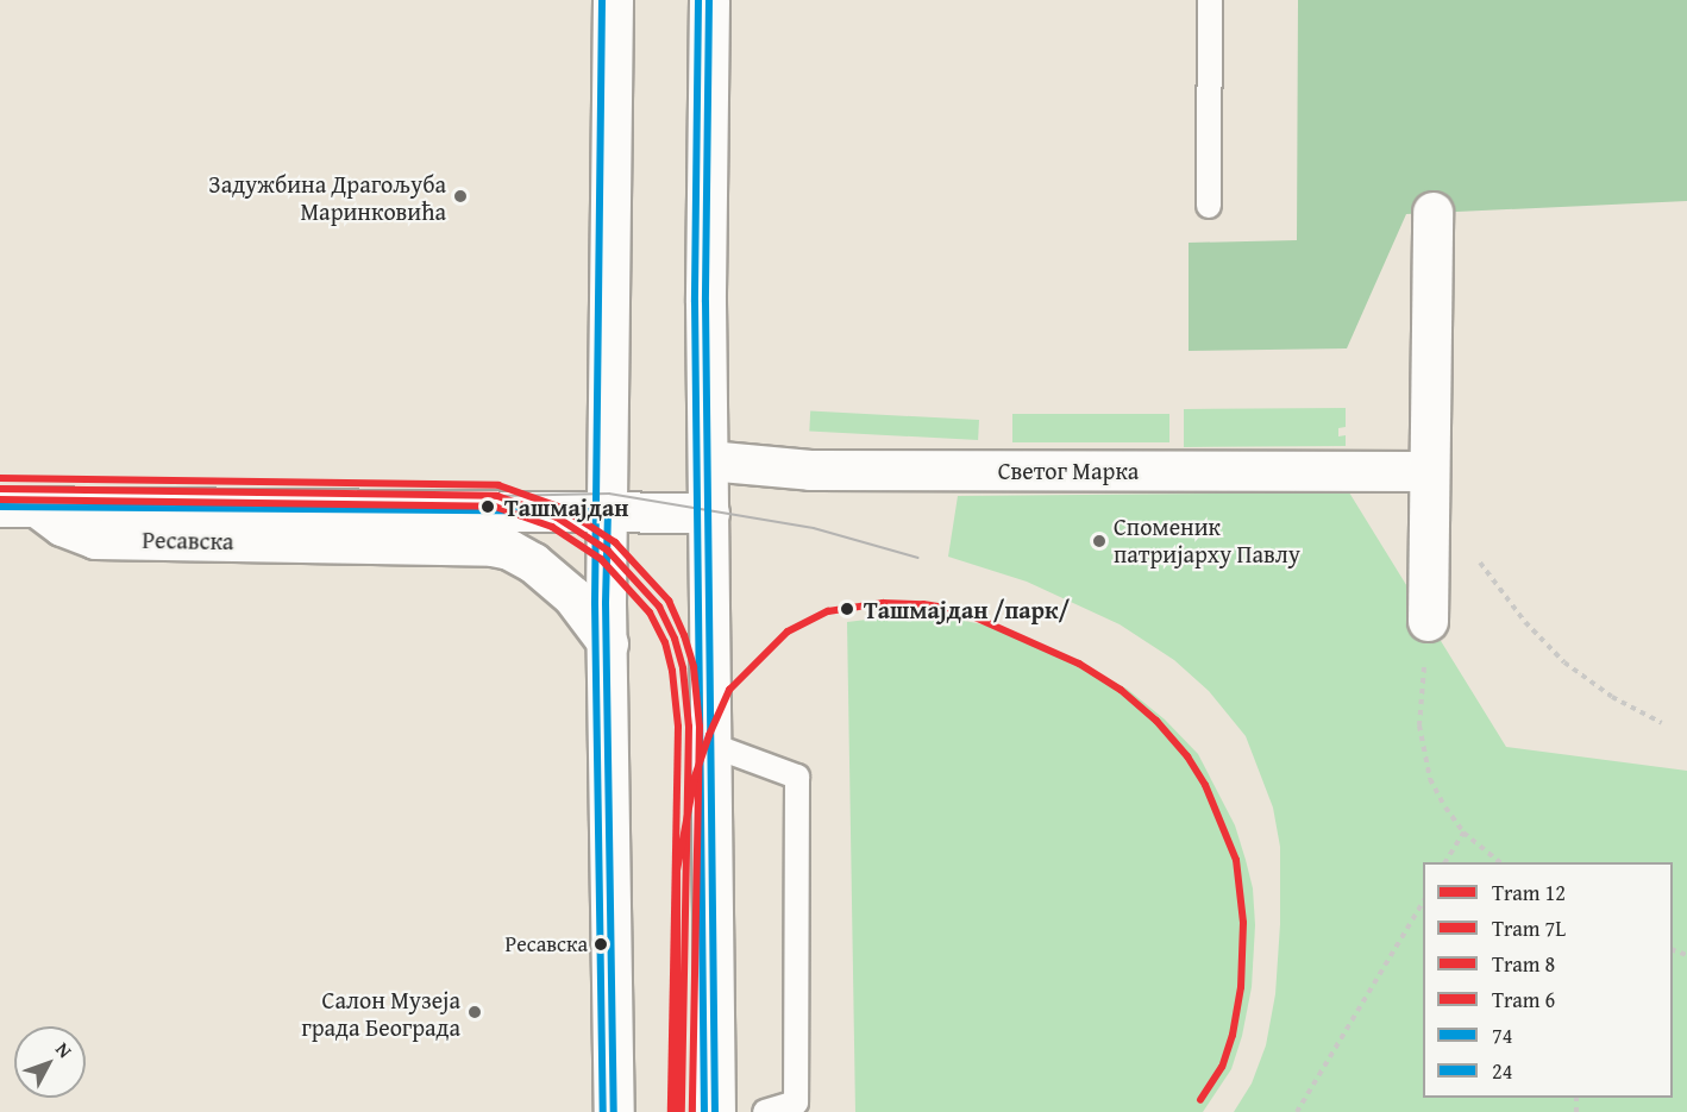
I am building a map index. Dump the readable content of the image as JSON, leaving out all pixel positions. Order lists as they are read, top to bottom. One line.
{"streets":{"street":["Светог Марка","Ресавска"]},"places":["Задужбина Драгољуба Маринковића","Ташмајдан","Споменик патријарху Павлу","Ташмајдан /парк/","Ресавска","Салон Музеја града Београда"],"lines":["transit line 74","transit line 24","tram line 8","tram line 12","tram line 7L","tram line 6"],"legend":["Tram 12","Tram 7L","Tram 8","Tram 6","74","24"],"north":"top right"}
